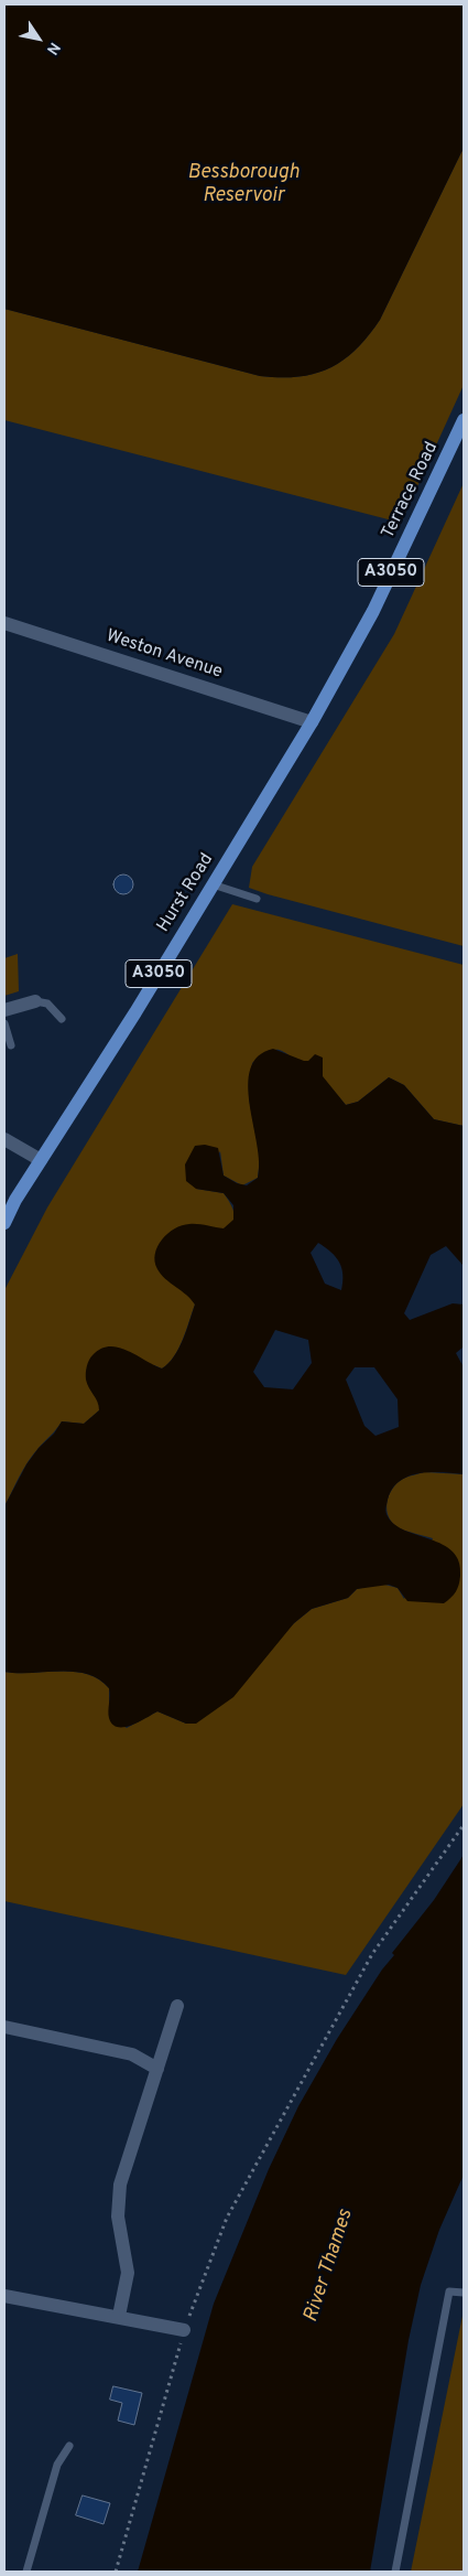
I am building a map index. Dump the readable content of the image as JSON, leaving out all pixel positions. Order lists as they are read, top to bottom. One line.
{"streets":{"main road":["Terrace Road","A3050","Hurst Road"],"street":["Weston Avenue"]},"crossings":[["Terrace Road","Weston Avenue"],["Terrace Road","Hurst Road"],["Weston Avenue","Hurst Road"]],"water":["Bessborough Reservoir","River Thames"],"north":"bottom right"}
